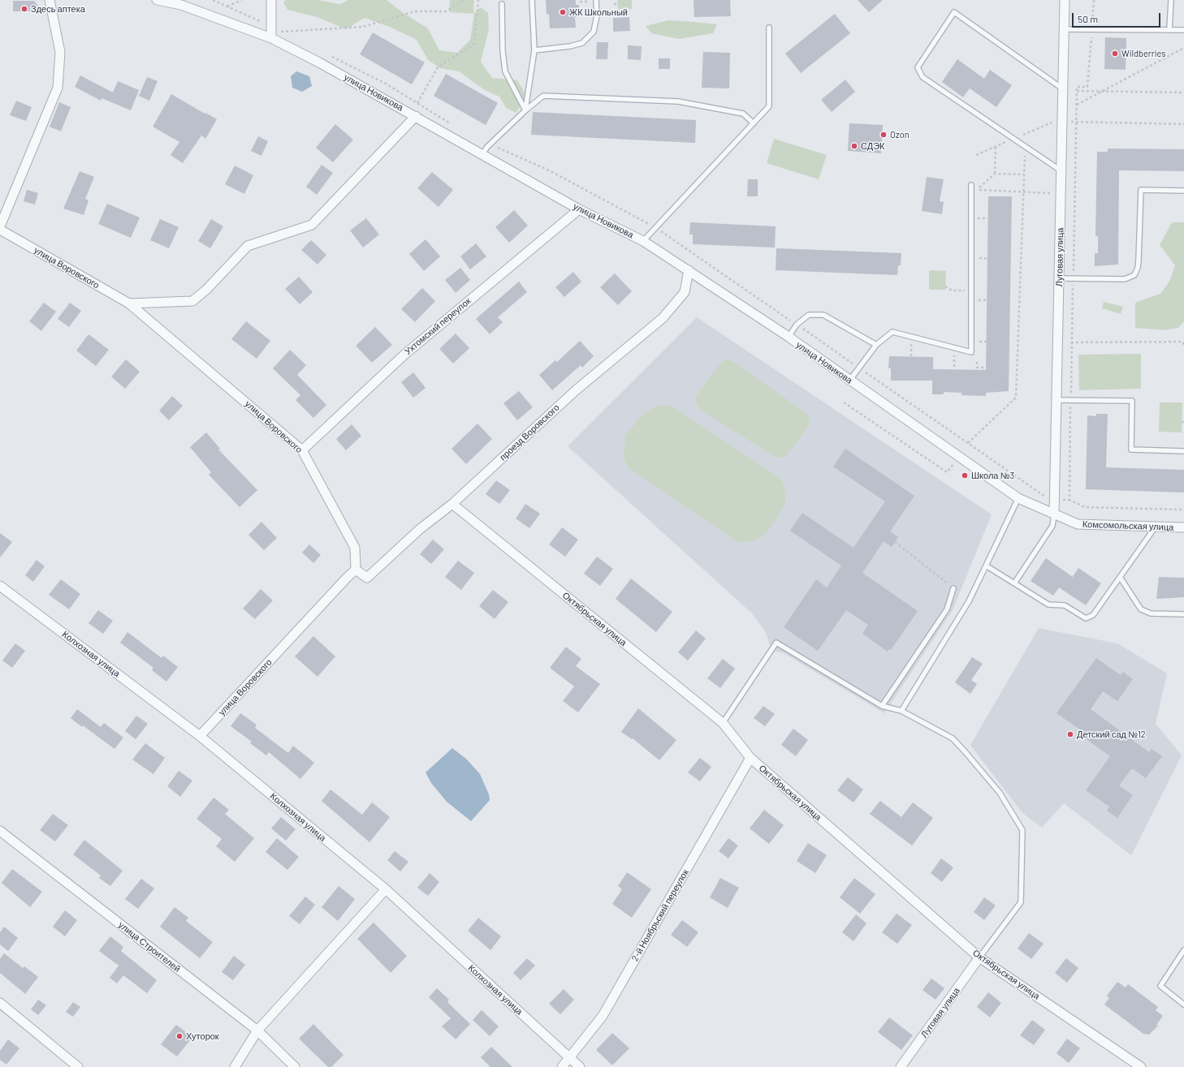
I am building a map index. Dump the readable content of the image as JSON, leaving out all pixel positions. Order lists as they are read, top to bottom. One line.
{"streets":{"street":["улица Новикова","Луговая улица","улица Воровского","Ухтомский переулок","проезд Воровского","Комсомольская улица","Октябрьская улица","Колхозная улица","2-й Ноябрьский переулок","улица Строителей"]},"crossings":[["улица Новикова","Ухтомский переулок"],["улица Новикова","проезд Воровского"],["улица Новикова","Комсомольская улица"],["Луговая улица","Комсомольская улица"],["Луговая улица","Октябрьская улица"],["улица Воровского","Ухтомский переулок"],["улица Воровского","проезд Воровского"],["улица Воровского","Колхозная улица"],["проезд Воровского","Октябрьская улица"],["Октябрьская улица","2-й Ноябрьский переулок"],["Колхозная улица","2-й Ноябрьский переулок"]],"places":["Здесь аптека","ЖК Школьный","Wildberries","Ozon","СДЭК","Школа №3","Детский сад №12","Хуторок"],"scale_bar":"50 m"}
